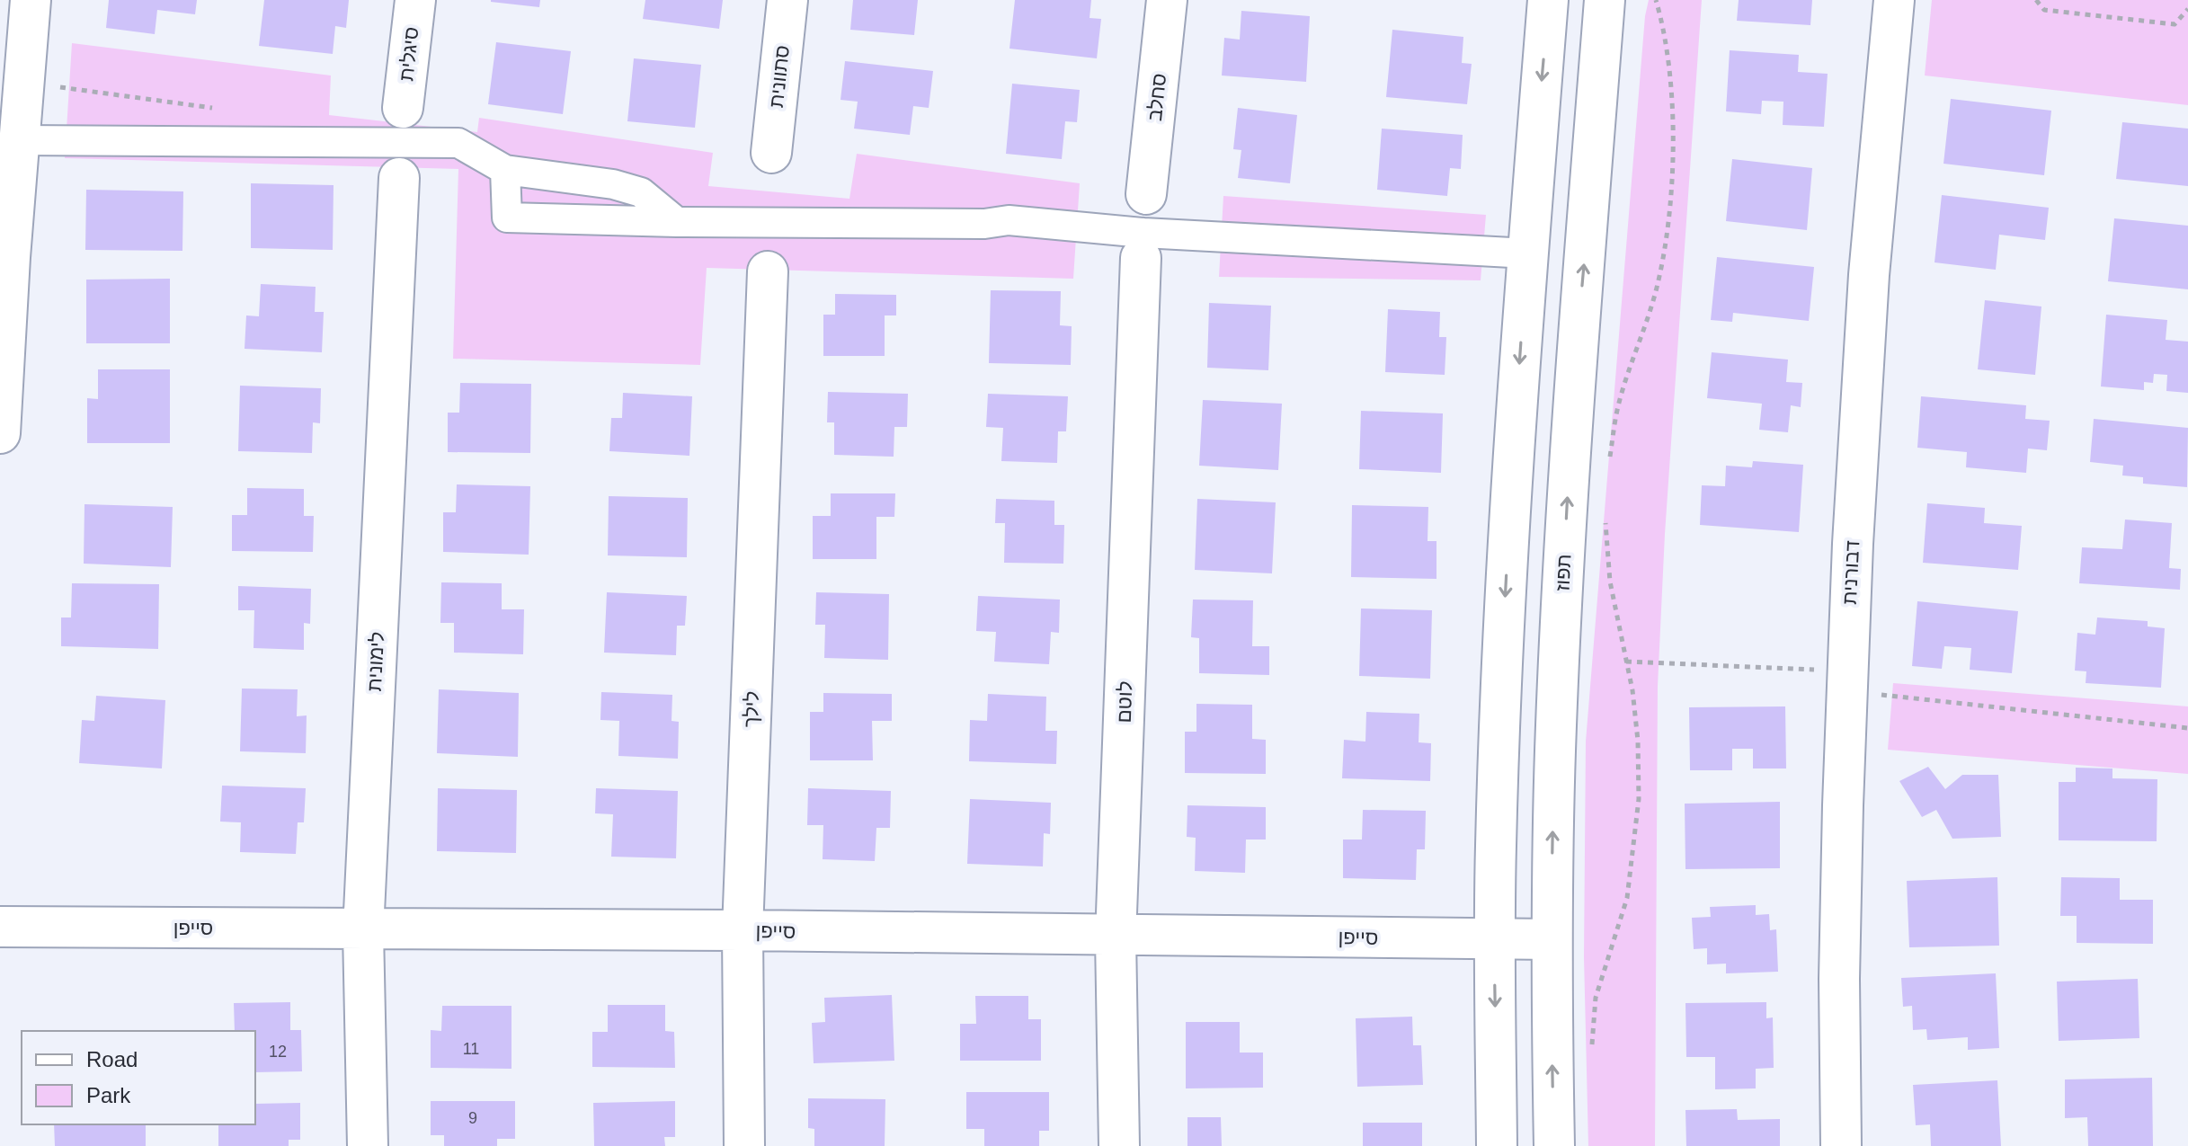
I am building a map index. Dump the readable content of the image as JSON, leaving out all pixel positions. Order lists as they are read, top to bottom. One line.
{"streets":{"street":["סיגלית","סתוונית","סחלב","תפוז","דבורנית","לימונית","לוטם","לילך","סייפן"]},"crossings":[["תפוז","סייפן"],["לימונית","סייפן"],["לוטם","סייפן"],["לילך","סייפן"]],"house_numbers":["11","12","9"],"legend":["Road","Park"]}
